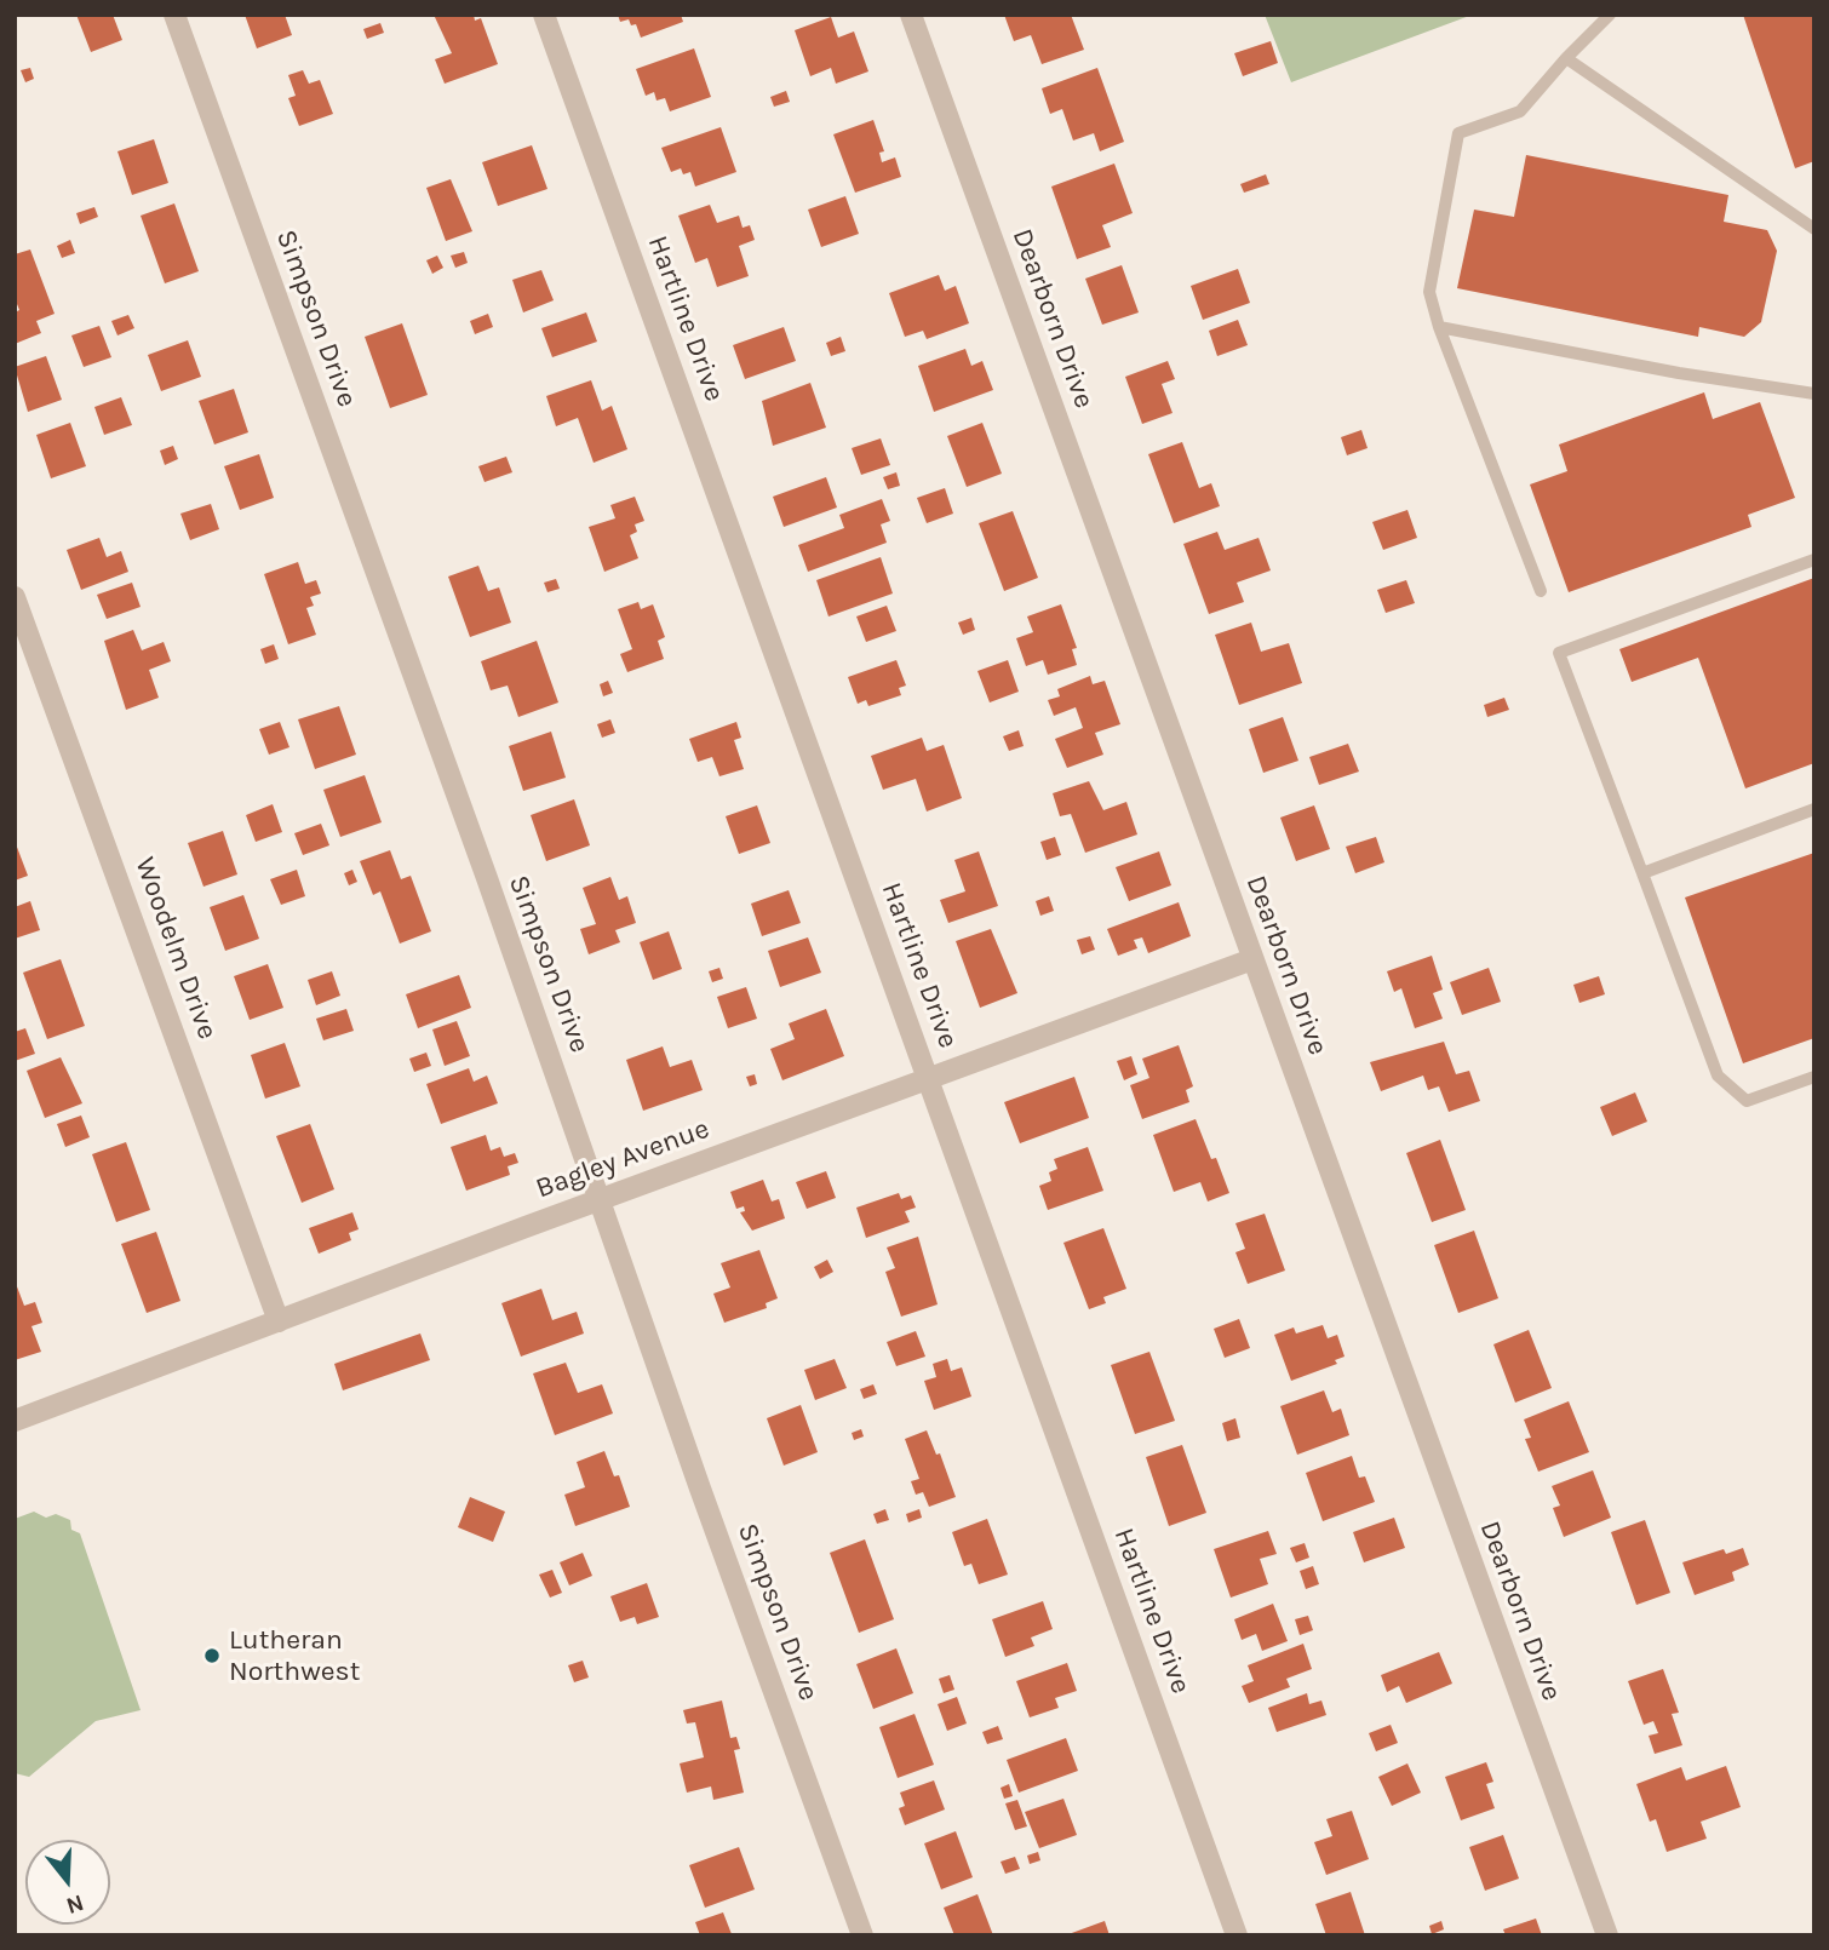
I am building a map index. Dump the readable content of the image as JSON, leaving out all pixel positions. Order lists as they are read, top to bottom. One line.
{"streets":{"street":["Simpson Drive","Hartline Drive","Dearborn Drive","Woodelm Drive","Bagley Avenue"]},"crossings":[["Simpson Drive","Bagley Avenue"],["Hartline Drive","Bagley Avenue"],["Dearborn Drive","Bagley Avenue"],["Woodelm Drive","Bagley Avenue"]],"places":["Lutheran Northwest"],"north":"bottom"}
